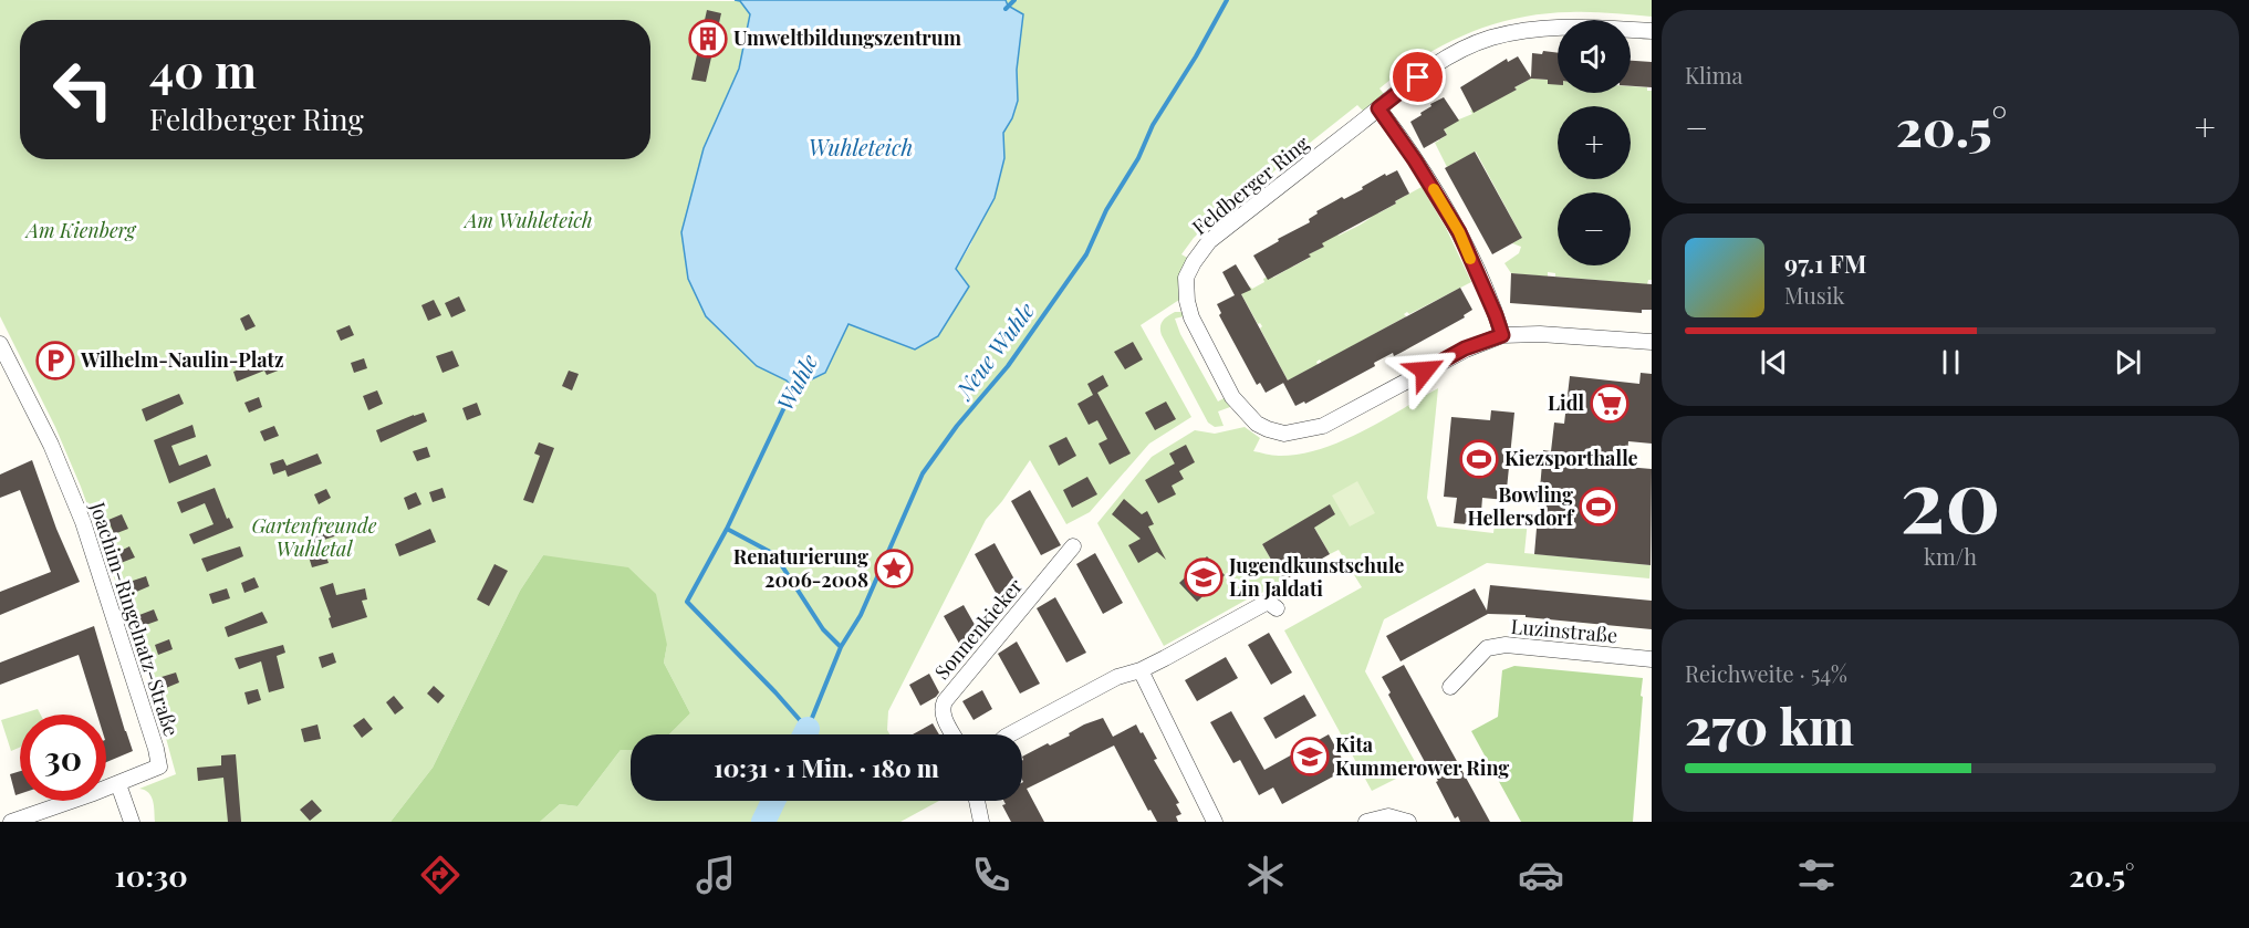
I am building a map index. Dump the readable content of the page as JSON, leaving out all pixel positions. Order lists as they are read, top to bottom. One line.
{"streets":{"street":["Feldberger Ring","Joachim-Ringelnatz-Straße","Sonnenkieker","Luzinstraße"]},"water":["Wuhleteich","Neue Wuhle","Wuhle"],"parks":["Am Wuhleteich","Am Kienberg","Gartenfreunde Wuhletal"],"places":{"building":["Umweltbildungszentrum"],"parking":["Wilhelm-Naulin-Platz"],"supermarket":["Lidl"],"sports":["Kiezsporthalle","Bowling Hellersdorf"],"place":["Renaturierung 2006-2008"],"school or university":["Jugendkunstschule Lin Jaldati","Kita Kummerower Ring"]},"page":{"tile":["Klima",["20","km/h"],["Reichweite · 54%","270 km"]],"map_buttons":["+","−"],"turn":["40 m","Feldberger Ring"],"heat":["−","20.5°","+"],"song":["97.1 FM","Musik"],"limit":"30","trip":"10:31 · 1 Min. · 180 m","tabs":["10:30","20.5°"]}}
